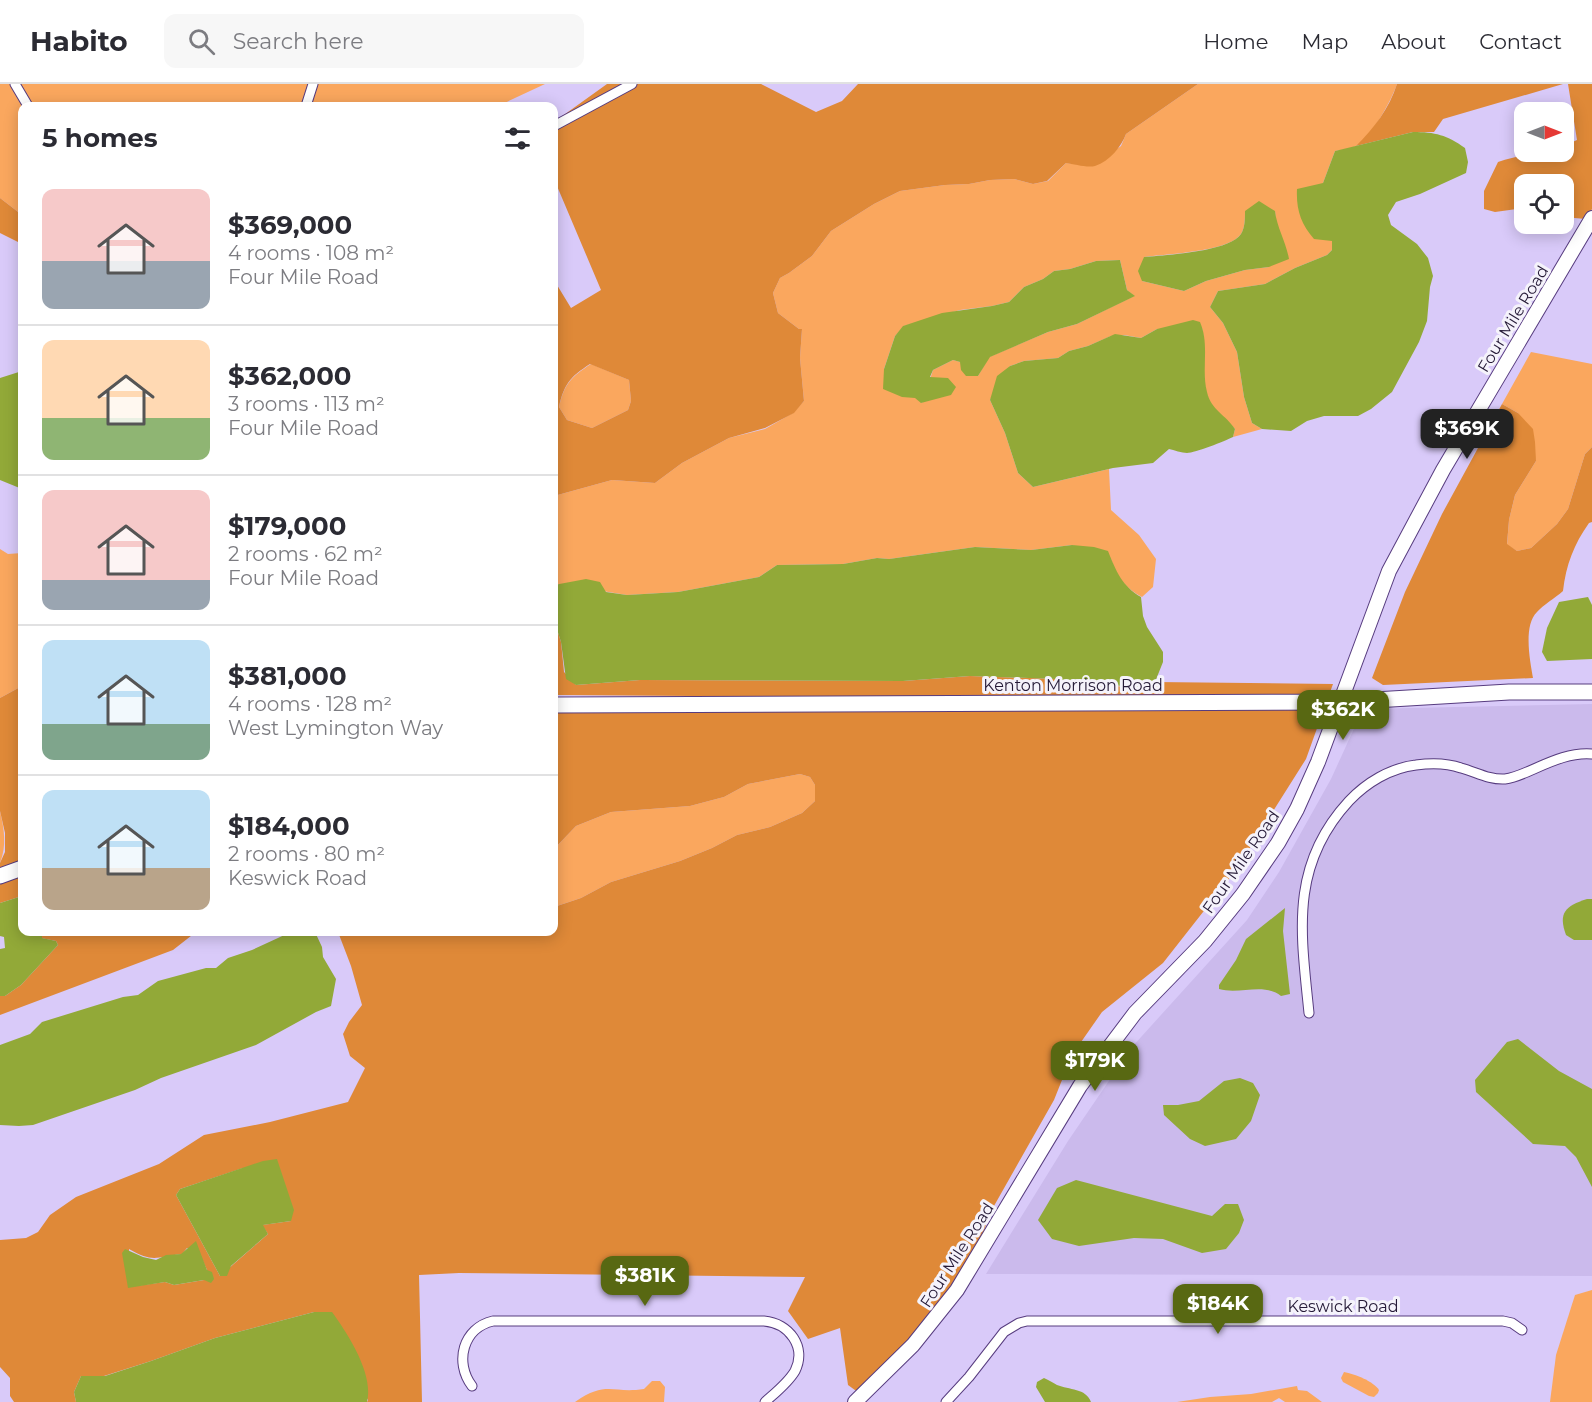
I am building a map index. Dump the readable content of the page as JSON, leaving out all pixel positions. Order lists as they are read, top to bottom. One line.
{"streets":{"main road":["Four Mile Road","Kenton Morrison Road"],"street":["Keswick Road"]},"crossings":[["Four Mile Road","Kenton Morrison Road"]],"north":"right","page":{"header":"Habito","search":"Search here","nav":["Home","Map","About","Contact"],"heading":"5 homes","list":[{"name":"$369,000","note":"4 rooms · 108 m² · Four Mile Road"},{"name":"$362,000","note":"3 rooms · 113 m² · Four Mile Road"},{"name":"$179,000","note":"2 rooms · 62 m² · Four Mile Road"},{"name":"$381,000","note":"4 rooms · 128 m² · West Lymington Way"},{"name":"$184,000","note":"2 rooms · 80 m² · Keswick Road"}],"price":["$369K","$362K","$179K","$381K","$184K"]}}
